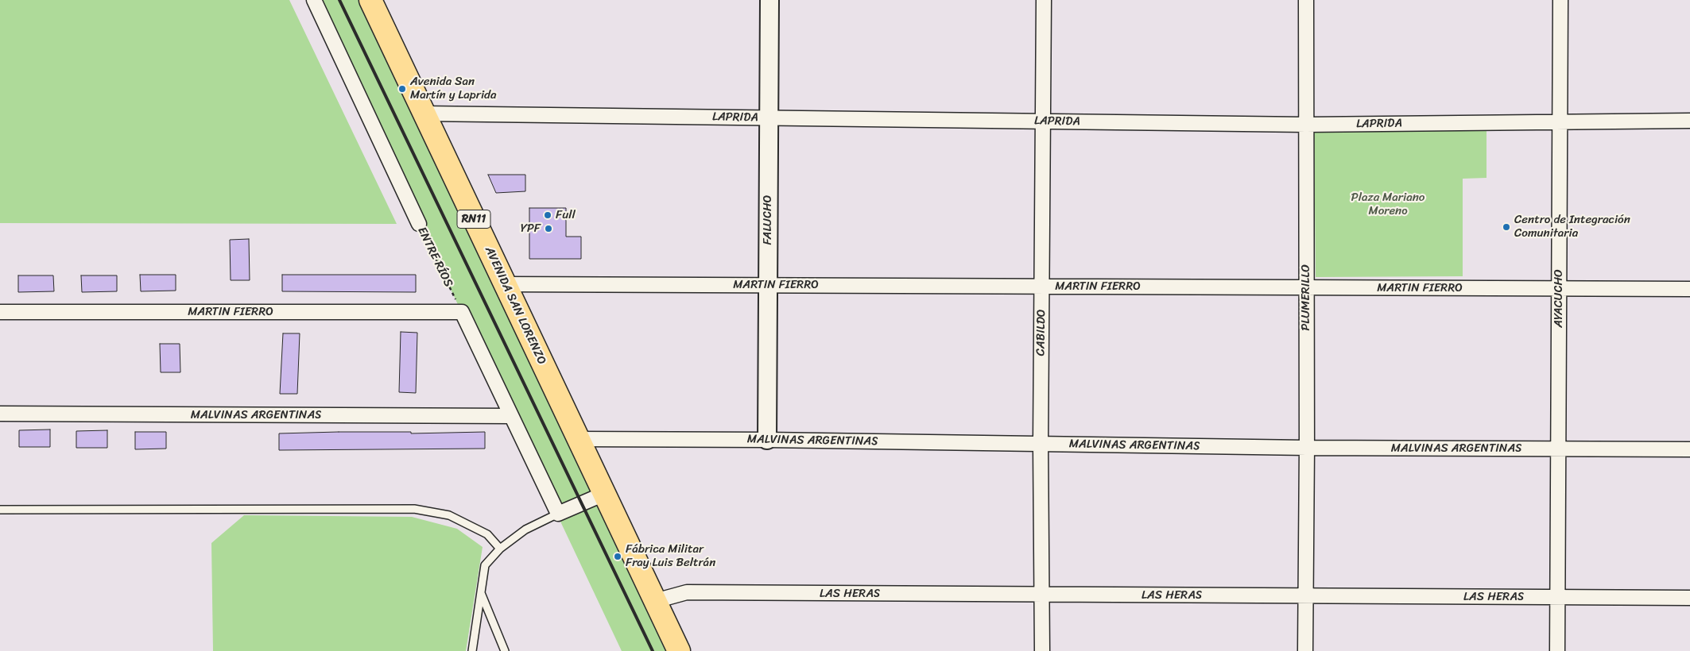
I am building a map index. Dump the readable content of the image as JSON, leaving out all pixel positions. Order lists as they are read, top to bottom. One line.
{"streets":{"main road":["RN11","AVENIDA SAN LORENZO"],"street":["LAPRIDA","FALUCHO","ENTRE RÍOS","MARTIN FIERRO","PLUMERILLO","AYACUCHO","CABILDO","MALVINAS ARGENTINAS","LAS HERAS"]},"crossings":[["LAPRIDA","FALUCHO"],["LAPRIDA","PLUMERILLO"],["LAPRIDA","AYACUCHO"],["LAPRIDA","AVENIDA SAN LORENZO"],["LAPRIDA","CABILDO"],["RN11","AVENIDA SAN LORENZO"],["RN11","MALVINAS ARGENTINAS"],["RN11","LAS HERAS"],["FALUCHO","MARTIN FIERRO"],["FALUCHO","MALVINAS ARGENTINAS"],["ENTRE RÍOS","MARTIN FIERRO"],["MARTIN FIERRO","PLUMERILLO"],["MARTIN FIERRO","AYACUCHO"],["MARTIN FIERRO","AVENIDA SAN LORENZO"],["MARTIN FIERRO","CABILDO"],["PLUMERILLO","MALVINAS ARGENTINAS"],["PLUMERILLO","LAS HERAS"],["AYACUCHO","MALVINAS ARGENTINAS"],["AYACUCHO","LAS HERAS"],["AVENIDA SAN LORENZO","MALVINAS ARGENTINAS"],["CABILDO","MALVINAS ARGENTINAS"],["CABILDO","LAS HERAS"]],"parks":["Plaza Mariano Moreno"],"places":["Avenida San Martín y Laprida","Full","Centro de Integración Comunitaria","YPF","Fábrica Militar Fray Luis Beltrán"]}
